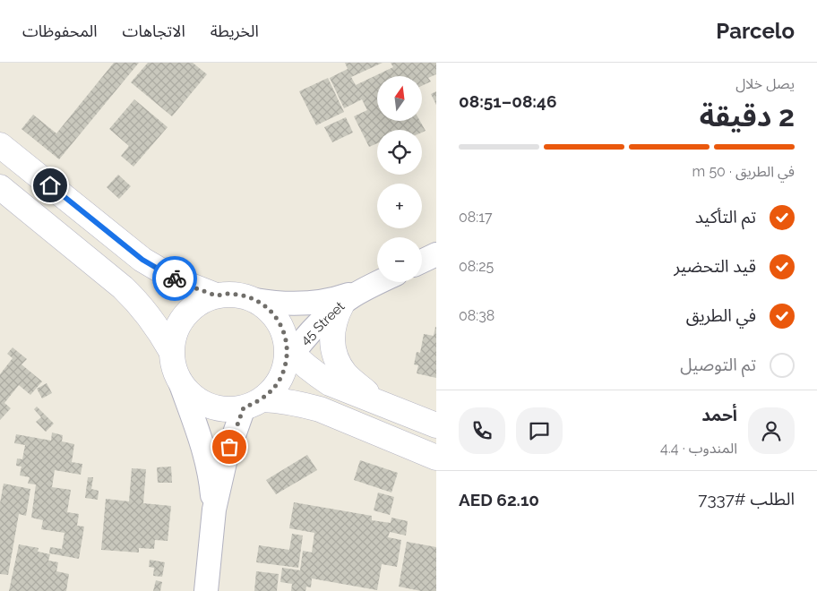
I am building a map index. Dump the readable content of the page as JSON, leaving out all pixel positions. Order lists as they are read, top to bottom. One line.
{"streets":{"street":["45 Street"]},"north":"top","page":{"header":"Parcelo","nav":["الخريطة","الاتجاهات","المحفوظات"],"heading":["2 دقيقة","يصل خلال","08:46–08:51"],"panel":["أحمد","المندوب · 4.4","الطلب #7337","AED 62.10"],"map_buttons":["+","−"],"bar":"في الطريق · 50 m","list":[["تم التأكيد","08:17"],["قيد التحضير","08:25"],["في الطريق","08:38"],"تم التوصيل"]}}
